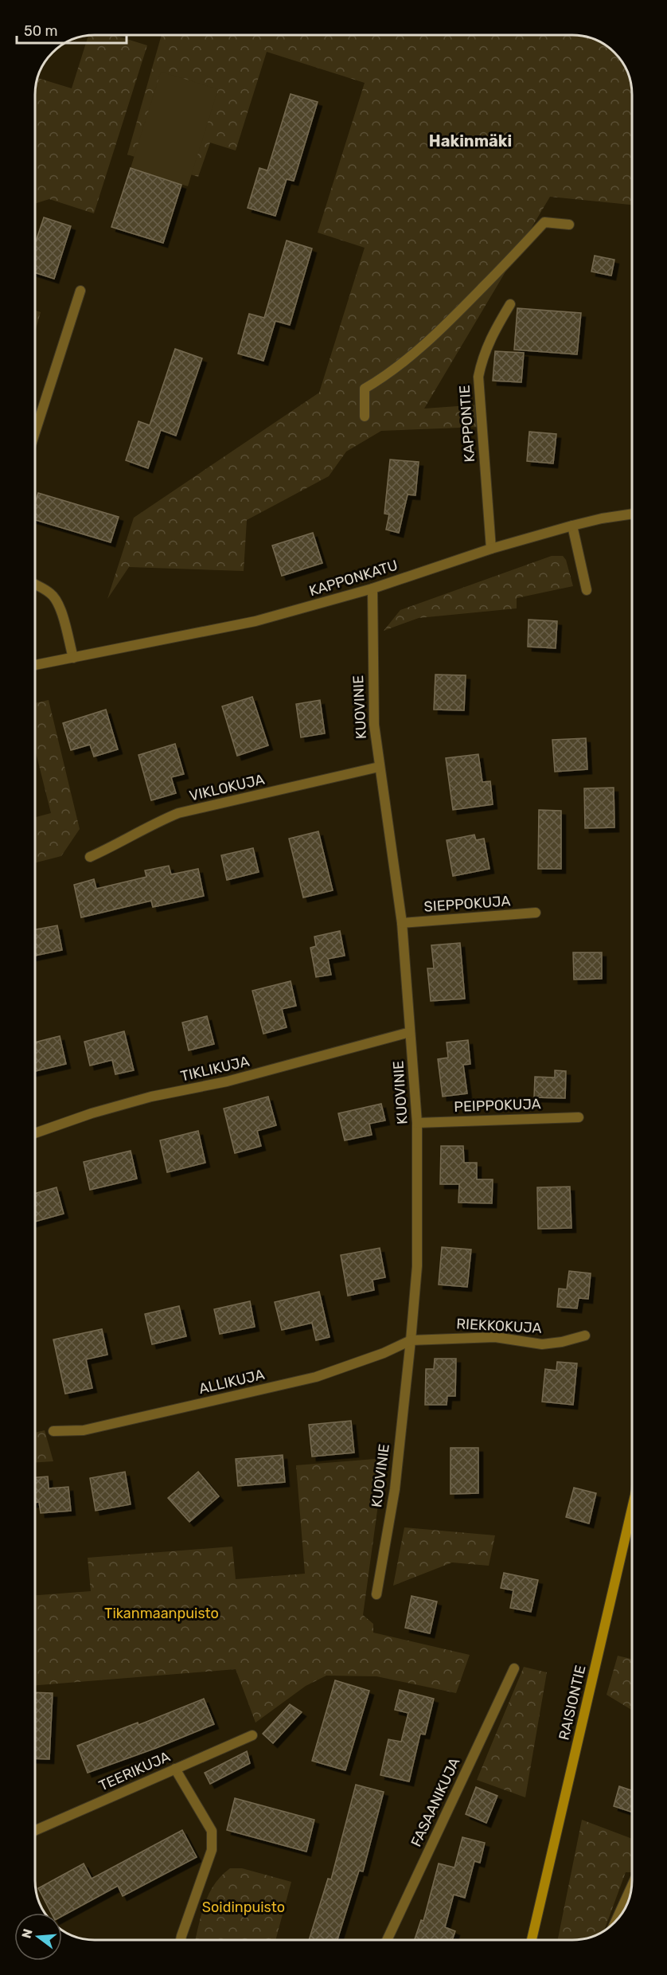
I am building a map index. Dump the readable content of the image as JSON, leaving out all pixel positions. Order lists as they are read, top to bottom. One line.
{"streets":{"main road":["RAISIONTIE"],"street":["KAPPONTIE","KAPPONKATU","KUOVINIE","VIKLOKUJA","SIEPPOKUJA","TIKLIKUJA","PEIPPOKUJA","RIEKKOKUJA","ALLIKUJA","TEERIKUJA","FASAANIKUJA"]},"crossings":[["KAPPONTIE","KAPPONKATU"],["KAPPONKATU","KUOVINIE"],["KUOVINIE","VIKLOKUJA"],["KUOVINIE","SIEPPOKUJA"],["KUOVINIE","TIKLIKUJA"],["KUOVINIE","PEIPPOKUJA"],["KUOVINIE","RIEKKOKUJA"],["KUOVINIE","ALLIKUJA"],["RIEKKOKUJA","ALLIKUJA"]],"districts":["Hakinmäki"],"parks":["Tikanmaanpuisto","Soidinpuisto"],"scale_bar":"50 m","north":"left"}
